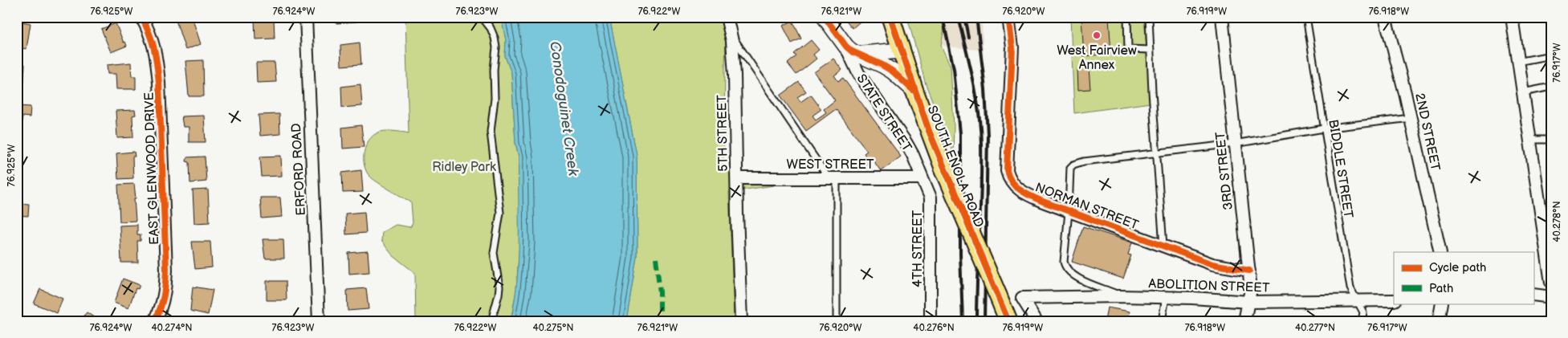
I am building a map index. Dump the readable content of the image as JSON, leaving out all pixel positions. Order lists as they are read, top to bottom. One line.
{"streets":{"main road":["STATE STREET","SOUTH ENOLA ROAD"],"street":["2ND STREET","5TH STREET","WEST STREET","EAST GLENWOOD DRIVE","ERFORD ROAD","3RD STREET","NORMAN STREET","4TH STREET","ABOLITION STREET"],"lane":["BIDDLE STREET"]},"crossings":[["STATE STREET","WEST STREET"],["STATE STREET","SOUTH ENOLA ROAD"],["STATE STREET","4TH STREET"],["5TH STREET","WEST STREET"],["WEST STREET","4TH STREET"],["BIDDLE STREET","ABOLITION STREET"],["3RD STREET","NORMAN STREET"],["3RD STREET","ABOLITION STREET"]],"water":["Conodoguinet Creek"],"parks":["Ridley Park"],"places":["West Fairview Annex"],"legend":["Cycle path","Path"],"coordinates":["76.925°W","76.924°W","76.923°W","76.922°W","76.921°W","76.920°W","76.919°W","76.918°W","76.917°W","40.278°N","40.274°N","40.275°N","40.276°N","40.277°N"]}
